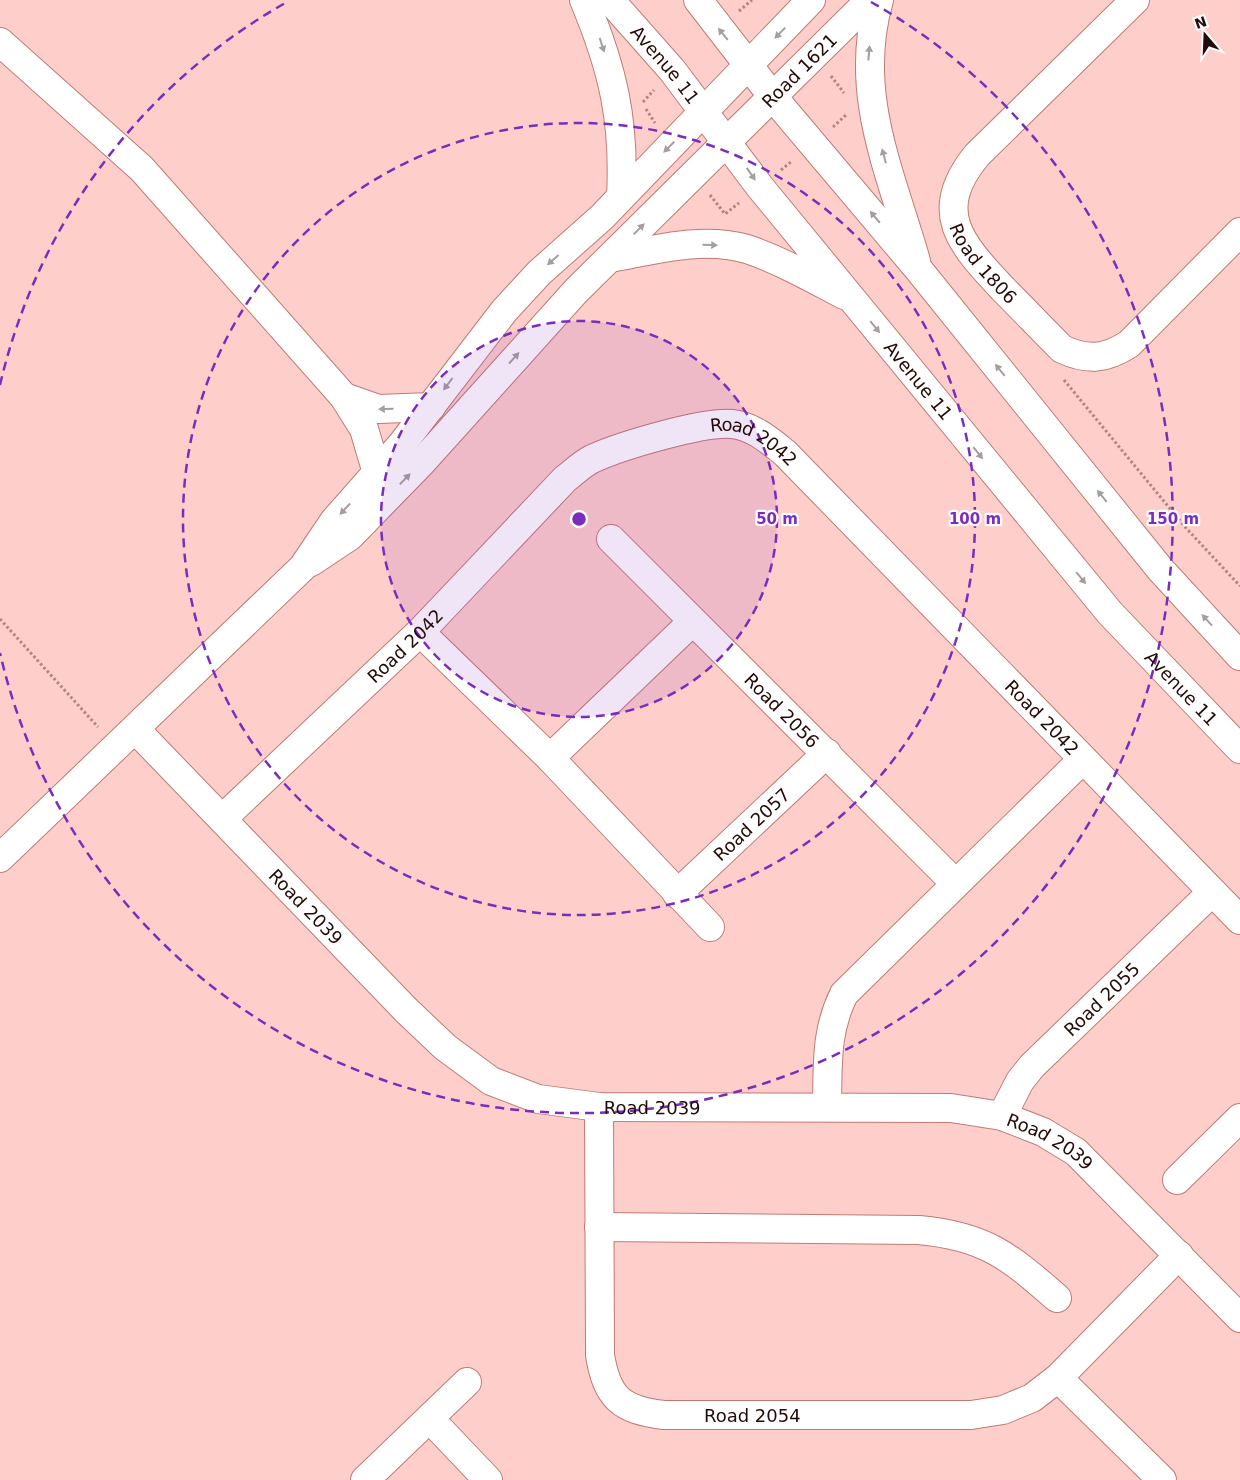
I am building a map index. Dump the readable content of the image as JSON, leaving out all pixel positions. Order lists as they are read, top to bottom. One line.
{"streets":{"street":["Avenue 11","Road 1621","Road 1806","Road 2042","Road 2056","Road 2057","Road 2039","Road 2055","Road 2054"]},"crossings":[["Avenue 11","Road 1621"],["Road 2042","Road 2039"],["Road 2042","Road 2055"],["Road 2056","Road 2057"],["Road 2039","Road 2055"],["Road 2039","Road 2054"]],"north":"top","rings":["50 m","100 m","150 m"]}
